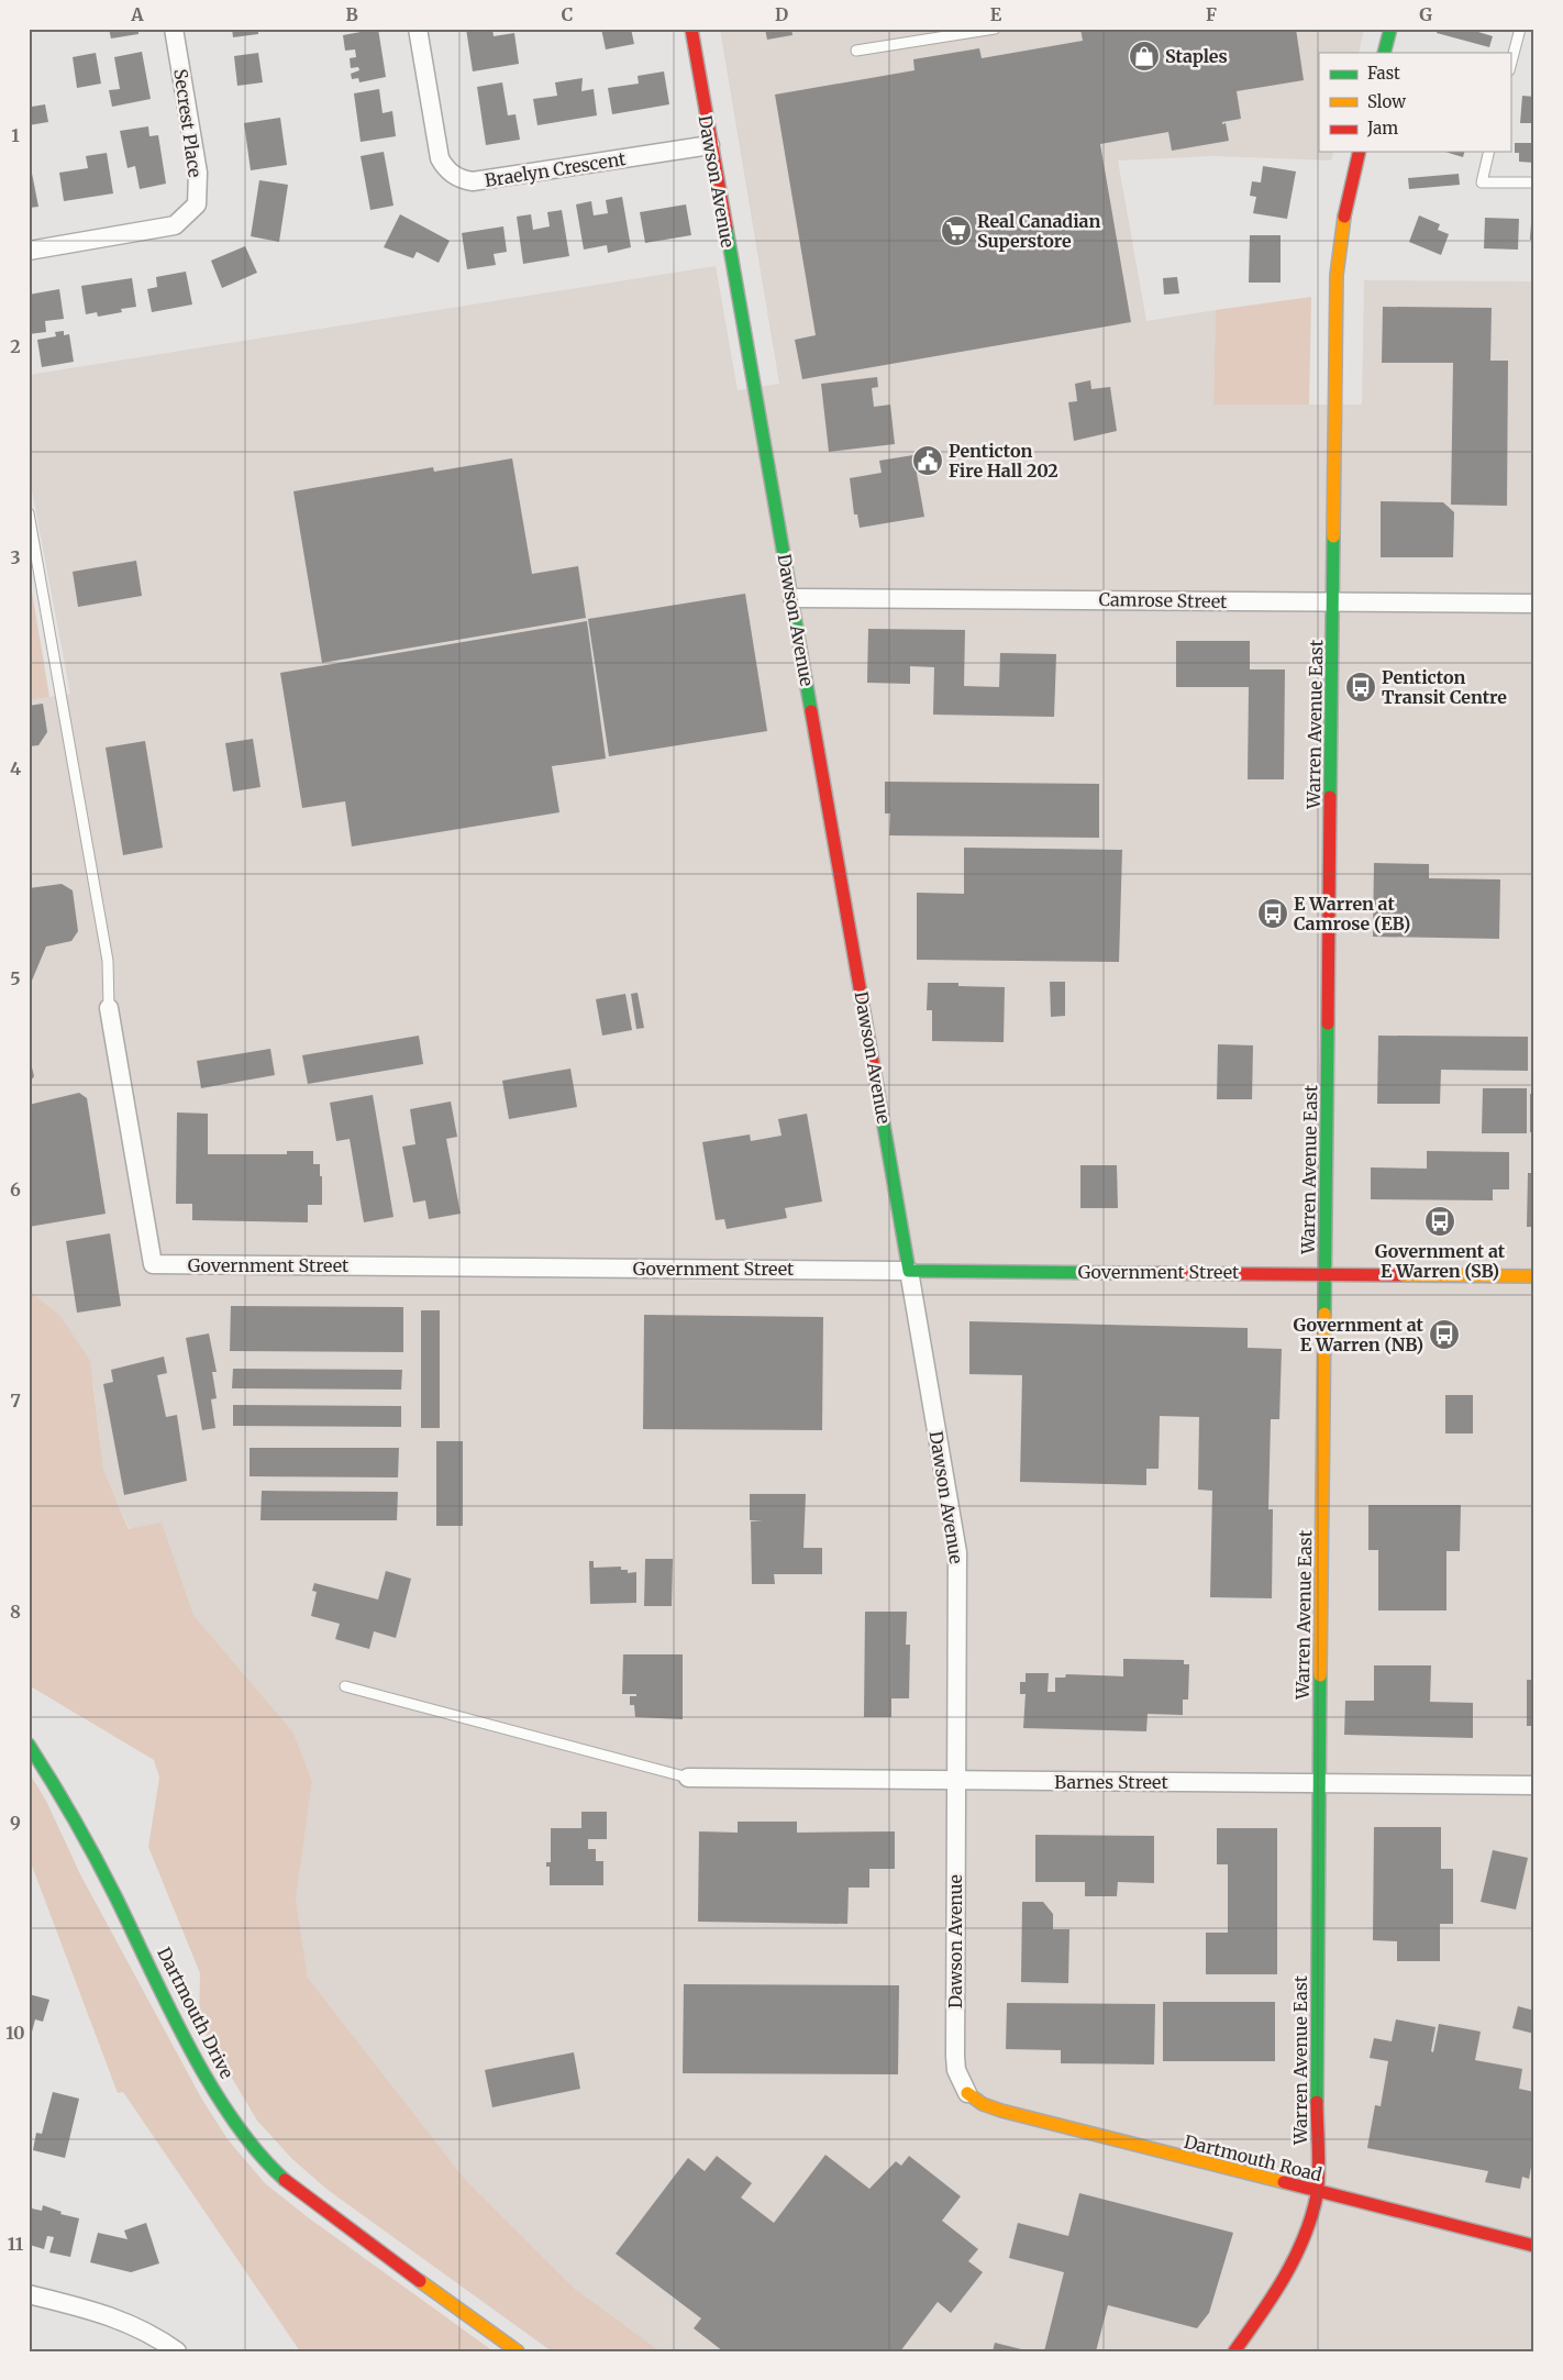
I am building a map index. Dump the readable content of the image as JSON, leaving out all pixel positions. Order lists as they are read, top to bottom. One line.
{"streets":{"street":["Secrest Place","Braelyn Crescent","Dawson Avenue","Camrose Street","Warren Avenue East","Government Street","Barnes Street","Dartmouth Drive","Dartmouth Road"]},"crossings":[["Braelyn Crescent","Dawson Avenue"],["Dawson Avenue","Camrose Street"],["Dawson Avenue","Government Street"],["Dawson Avenue","Barnes Street"],["Dawson Avenue","Dartmouth Road"],["Camrose Street","Warren Avenue East"],["Warren Avenue East","Government Street"],["Warren Avenue East","Barnes Street"],["Warren Avenue East","Dartmouth Road"]],"places":{"shop":["Staples"],"supermarket":["Real Canadian Superstore"],"public building":["Penticton Fire Hall 202"],"bus stop":["Penticton Transit Centre","E Warren at Camrose (EB)","Government at E Warren (SB)","Government at E Warren (NB)"]},"legend":["Fast","Slow","Jam"],"grid":{"columns":["A","B","C","D","E","F","G"],"rows":["1","2","3","4","5","6","7","8","9","10","11"]}}
